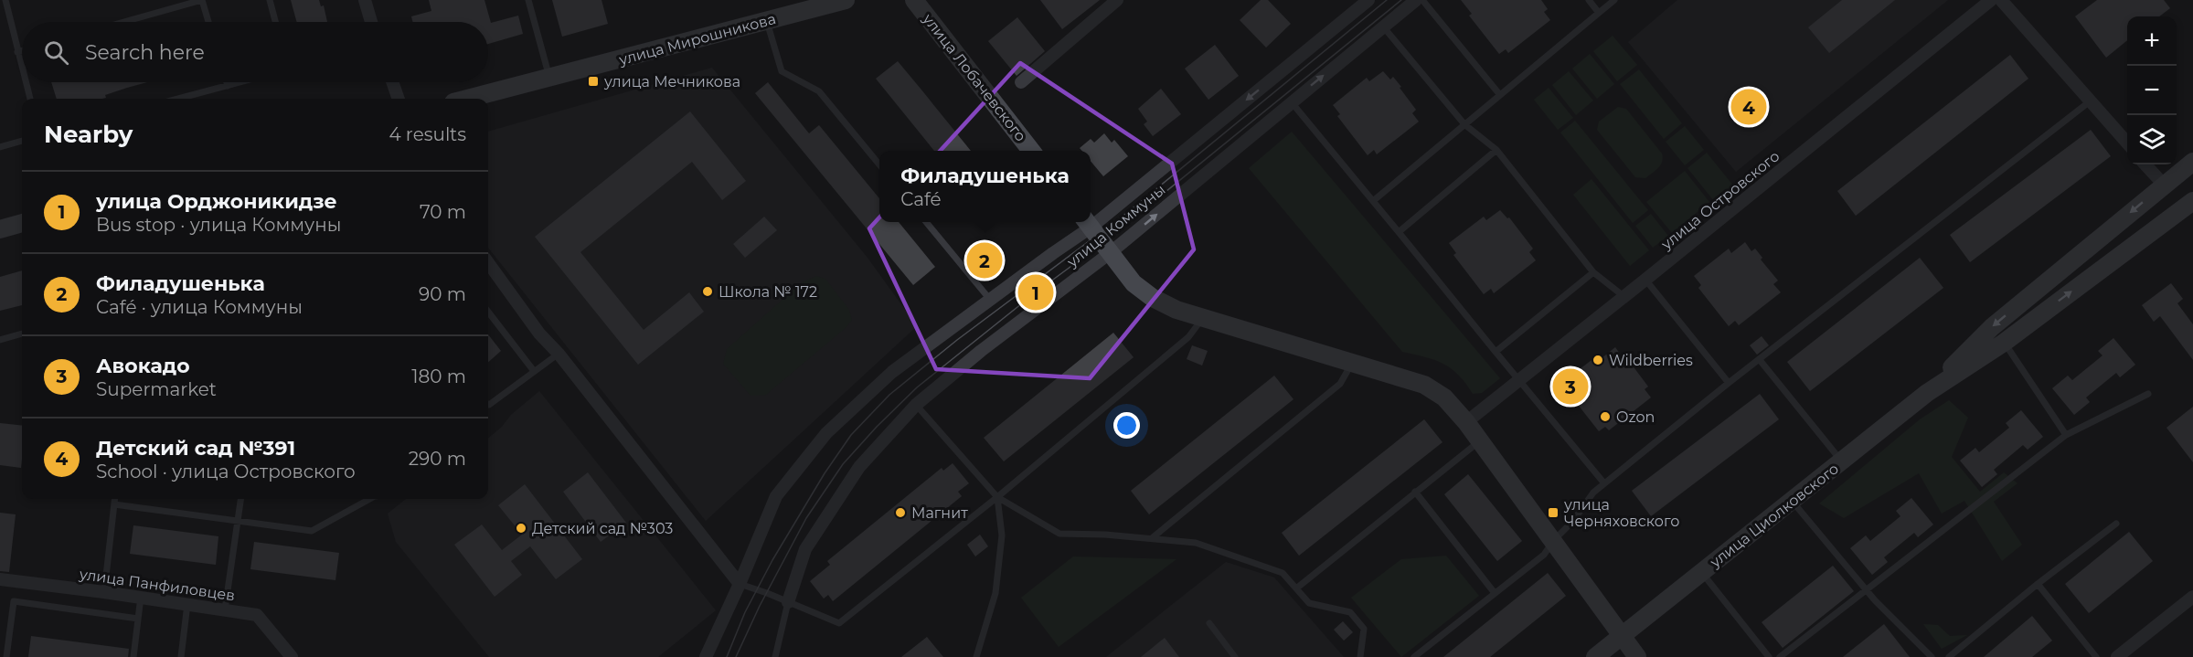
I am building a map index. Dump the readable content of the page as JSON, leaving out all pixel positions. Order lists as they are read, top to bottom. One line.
{"streets":{"street":["улица Мирошникова","улица Лобачевского","улица Островского","улица Коммуны","улица Циолковского","улица Панфиловцев"]},"places":{"transit":["улица Мечникова","улица Черняховского"],"other":["Школа № 172","Wildberries","Ozon","Магнит","Детский сад №303"]},"page":{"map_buttons":["+","−"],"search":"Search here","pins":["4","2","1","3"],"heading":["Nearby","4 results"],"popup":["Филадушенька","Café"],"list":[{"mark":"1","name":"улица Орджоникидзе","note":"Bus stop · улица Коммуны","value":"70 m"},{"mark":"2","name":"Филадушенька","note":"Café · улица Коммуны","value":"90 m"},{"mark":"3","name":"Авокадо","note":"Supermarket","value":"180 m"},{"mark":"4","name":"Детский сад №391","note":"School · улица Островского","value":"290 m"}]}}
